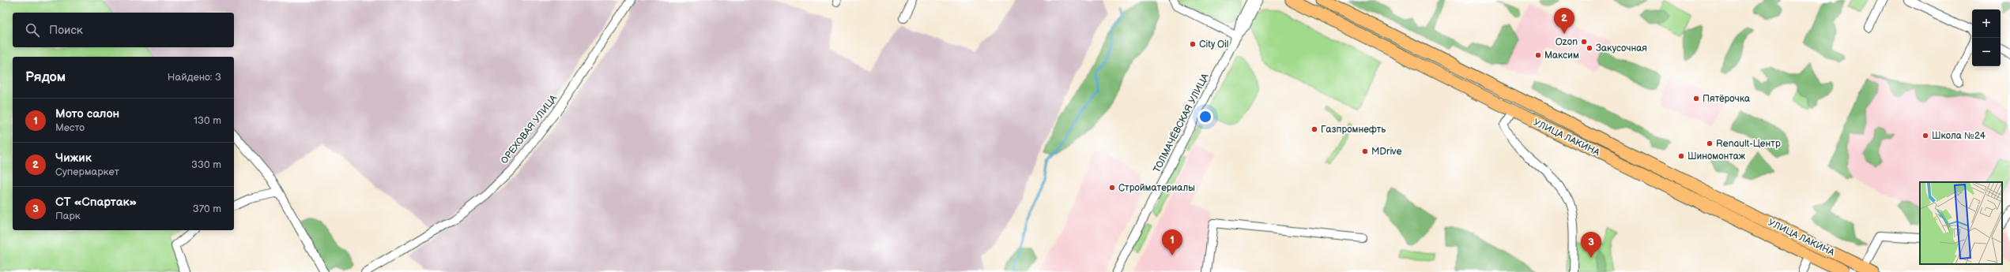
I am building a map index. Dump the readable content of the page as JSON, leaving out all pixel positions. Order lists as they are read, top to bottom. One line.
{"streets":{"highway":["УЛИЦА ЛАКИНА"],"street":["ТОЛМАЧЁВСКАЯ УЛИЦА","ОРЕХОВАЯ УЛИЦА"]},"places":["Ozon","City Oil","Закусочная","Максим","Пятёрочка","Газпромнефть","Школа №24","Renault-Центр","MDrive","Шиномонтаж","Стройматериалы"],"page":{"pins":["2","1","3"],"map_buttons":["+","−"],"search":"Поиск","heading":["Рядом","Найдено: 3"],"list":[{"mark":"1","name":"Мото салон","note":"Место","value":"130 m"},{"mark":"2","name":"Чижик","note":"Супермаркет","value":"330 m"},{"mark":"3","name":"СТ «Спартак»","note":"Парк","value":"370 m"}]}}
